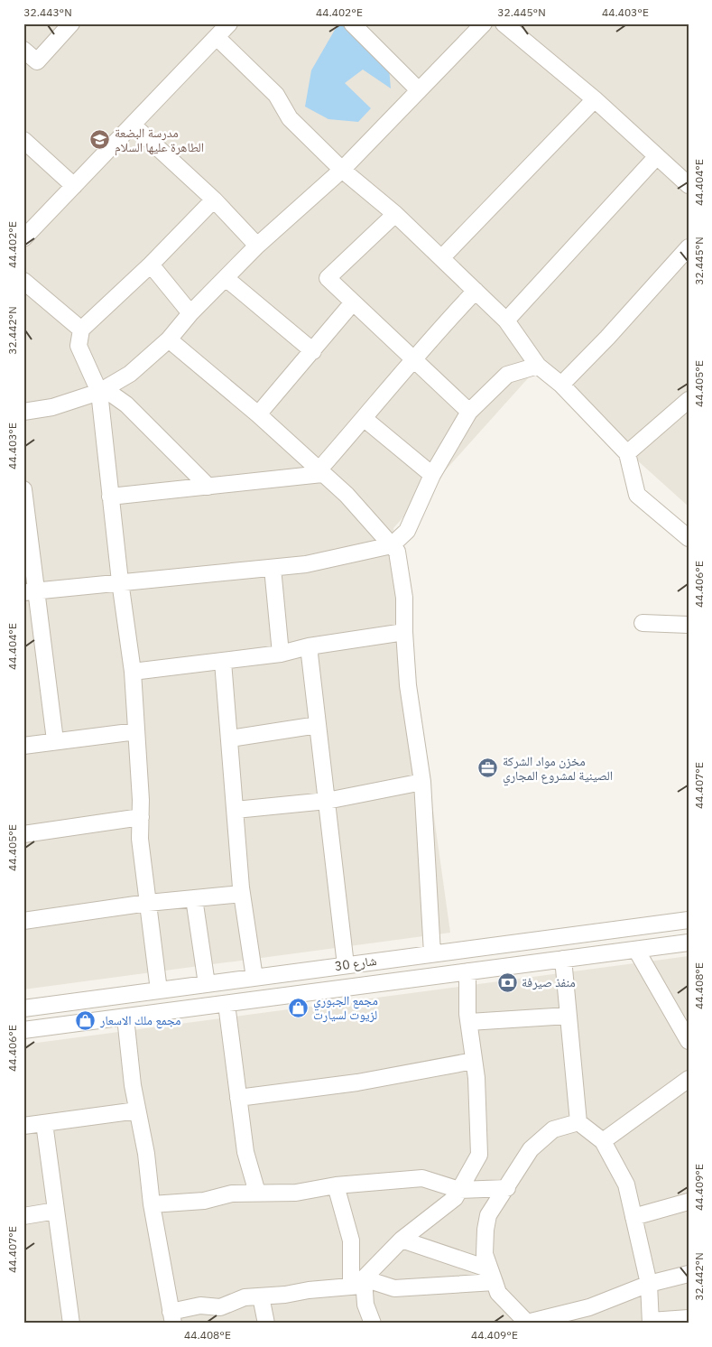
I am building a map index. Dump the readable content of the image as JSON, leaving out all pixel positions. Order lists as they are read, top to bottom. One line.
{"streets":{"street":["شارع 30"]},"places":{"school or university":["مدرسة البضعة الطاهرة عليها السلام"],"office":["مخزن مواد الشركة الصينية لمشروع المجاري"],"bank":["منفذ صيرفة"],"shop":["مجمع الجبوري لزيوت لسيارت","مجمع ملك الاسعار"]},"coordinates":["32.443°N","44.402°E","32.445°N","44.403°E","44.404°E","32.442°N","44.405°E","44.406°E","44.407°E","44.408°E","44.409°E"]}
